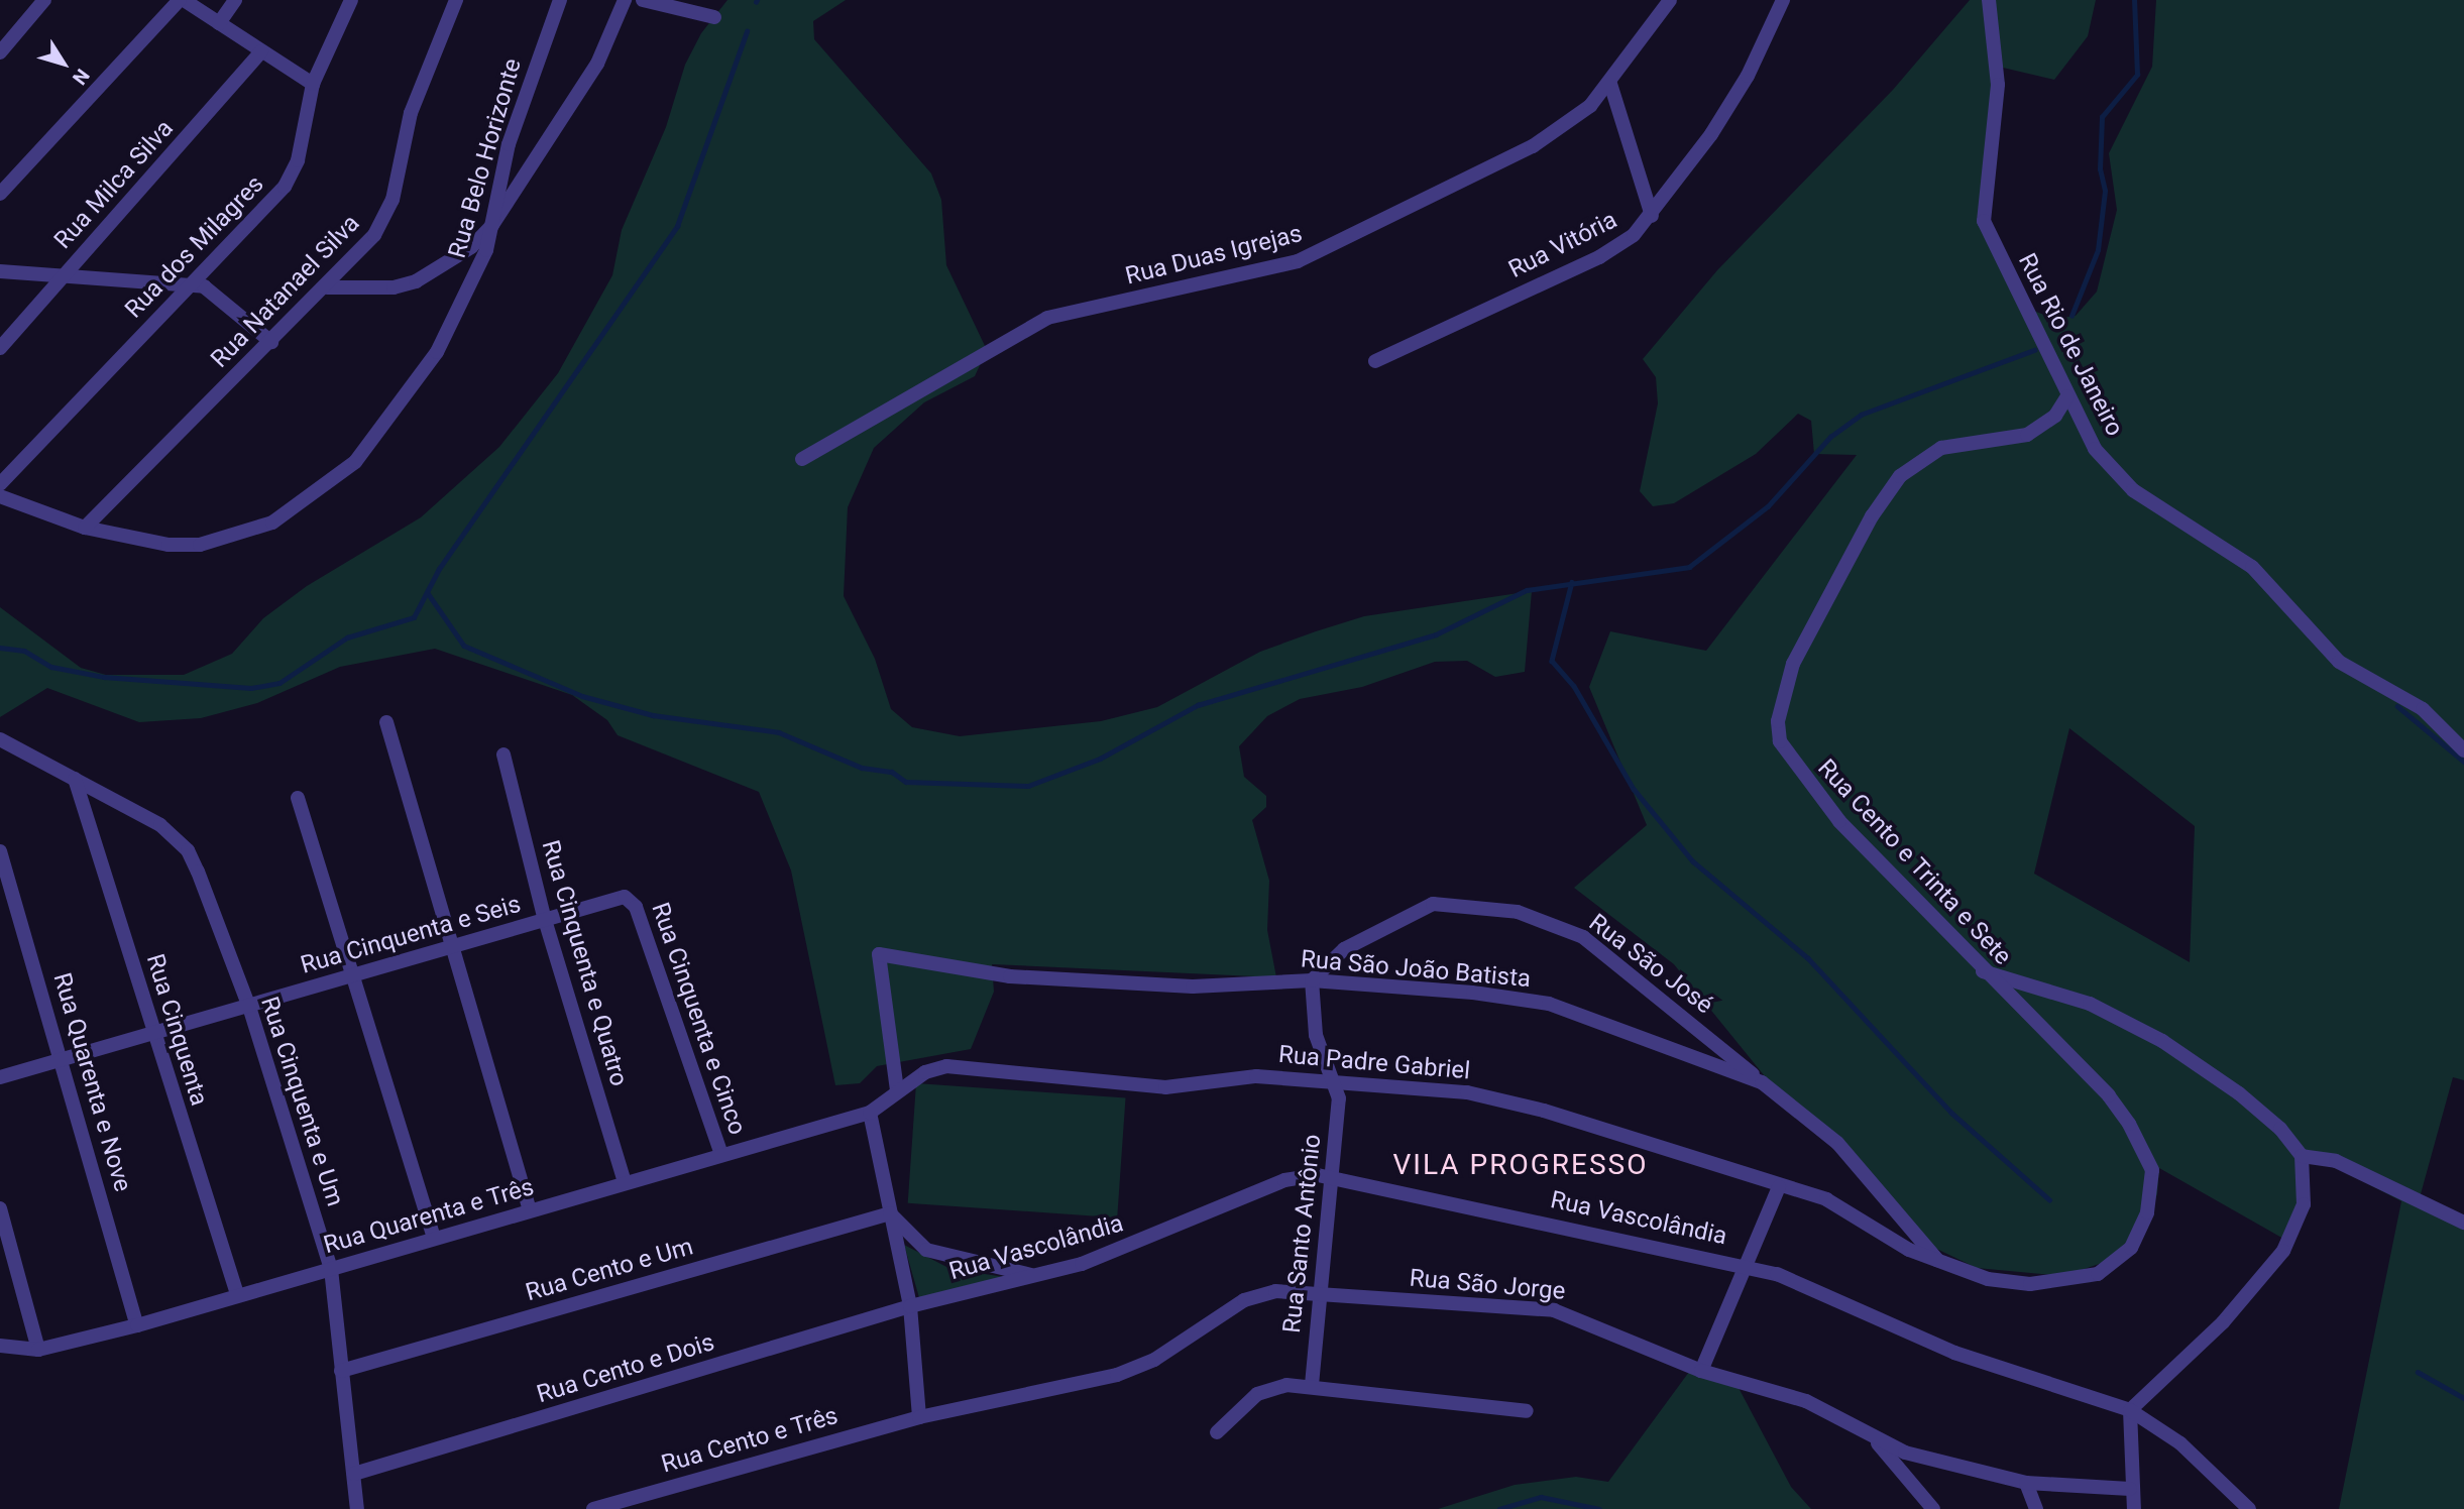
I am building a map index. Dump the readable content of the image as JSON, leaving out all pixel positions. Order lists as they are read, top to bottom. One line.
{"streets":{"street":["Rua Belo Horizonte","Rua Milca Silva","Rua Vitória","Rua dos Milagres","Rua Duas Igrejas","Rua Natanael Silva","Rua Rio de Janeiro","Rua Cento e Trinta e Sete","Rua Cinquenta e Seis","Rua Cinquenta e Quatro","Rua São José","Rua São João Batista","Rua Cinquenta e Cinco","Rua Cinquenta","Rua Padre Gabriel","Rua Quarenta e Nove","Rua Cinquenta e Um","Rua Quarenta e Três","Rua Vascolândia","Rua Santo Antônio","Rua Cento e Um","Rua São Jorge","Rua Cento e Dois","Rua Cento e Três"]},"crossings":[["Rua Belo Horizonte","Rua Natanael Silva"],["Rua Rio de Janeiro","Rua Cento e Trinta e Sete"],["Rua Cento e Trinta e Sete","Rua São João Batista"],["Rua Cento e Trinta e Sete","Rua Padre Gabriel"],["Rua Cinquenta e Seis","Rua Cinquenta e Quatro"],["Rua Cinquenta e Seis","Rua Cinquenta e Cinco"],["Rua Cinquenta e Seis","Rua Cinquenta"],["Rua Cinquenta e Seis","Rua Quarenta e Nove"],["Rua Cinquenta e Seis","Rua Cinquenta e Um"],["Rua Cinquenta e Quatro","Rua Quarenta e Três"],["Rua São José","Rua São João Batista"],["Rua São José","Rua Santo Antônio"],["Rua São João Batista","Rua Padre Gabriel"],["Rua São João Batista","Rua Santo Antônio"],["Rua Cinquenta e Cinco","Rua Quarenta e Três"],["Rua Cinquenta","Rua Cinquenta e Um"],["Rua Cinquenta","Rua Quarenta e Três"],["Rua Padre Gabriel","Rua Quarenta e Três"],["Rua Padre Gabriel","Rua Santo Antônio"],["Rua Quarenta e Nove","Rua Quarenta e Três"],["Rua Cinquenta e Um","Rua Quarenta e Três"],["Rua Cinquenta e Um","Rua Cento e Um"],["Rua Cinquenta e Um","Rua Cento e Dois"],["Rua Vascolândia","Rua Santo Antônio"],["Rua Vascolândia","Rua Cento e Dois"],["Rua Santo Antônio","Rua São Jorge"],["Rua São Jorge","Rua Cento e Três"]],"districts":["VILA PROGRESSO"],"north":"bottom right"}
